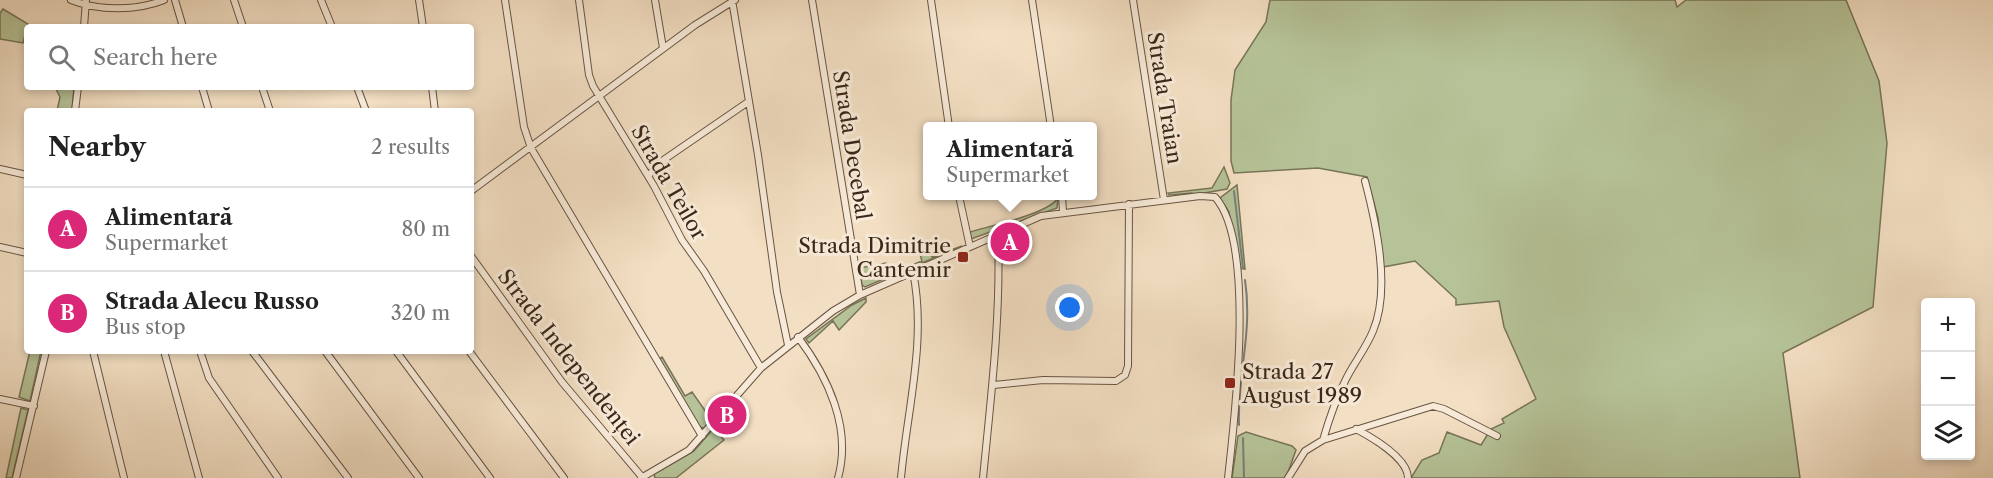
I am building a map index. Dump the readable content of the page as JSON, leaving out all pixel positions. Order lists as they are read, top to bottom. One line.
{"streets":{"street":["Strada Traian","Strada Decebal","Strada Teilor","Strada Independenței"]},"places":{"transit":["Strada Dimitrie Cantemir","Strada 27 August 1989"]},"page":{"search":"Search here","heading":["Nearby","2 results"],"popup":["Alimentară","Supermarket"],"list":[{"mark":"A","name":"Alimentară","note":"Supermarket","value":"80 m"},{"mark":"B","name":"Strada Alecu Russo","note":"Bus stop","value":"320 m"}],"pins":["A","B"],"map_buttons":["+","−"]}}
